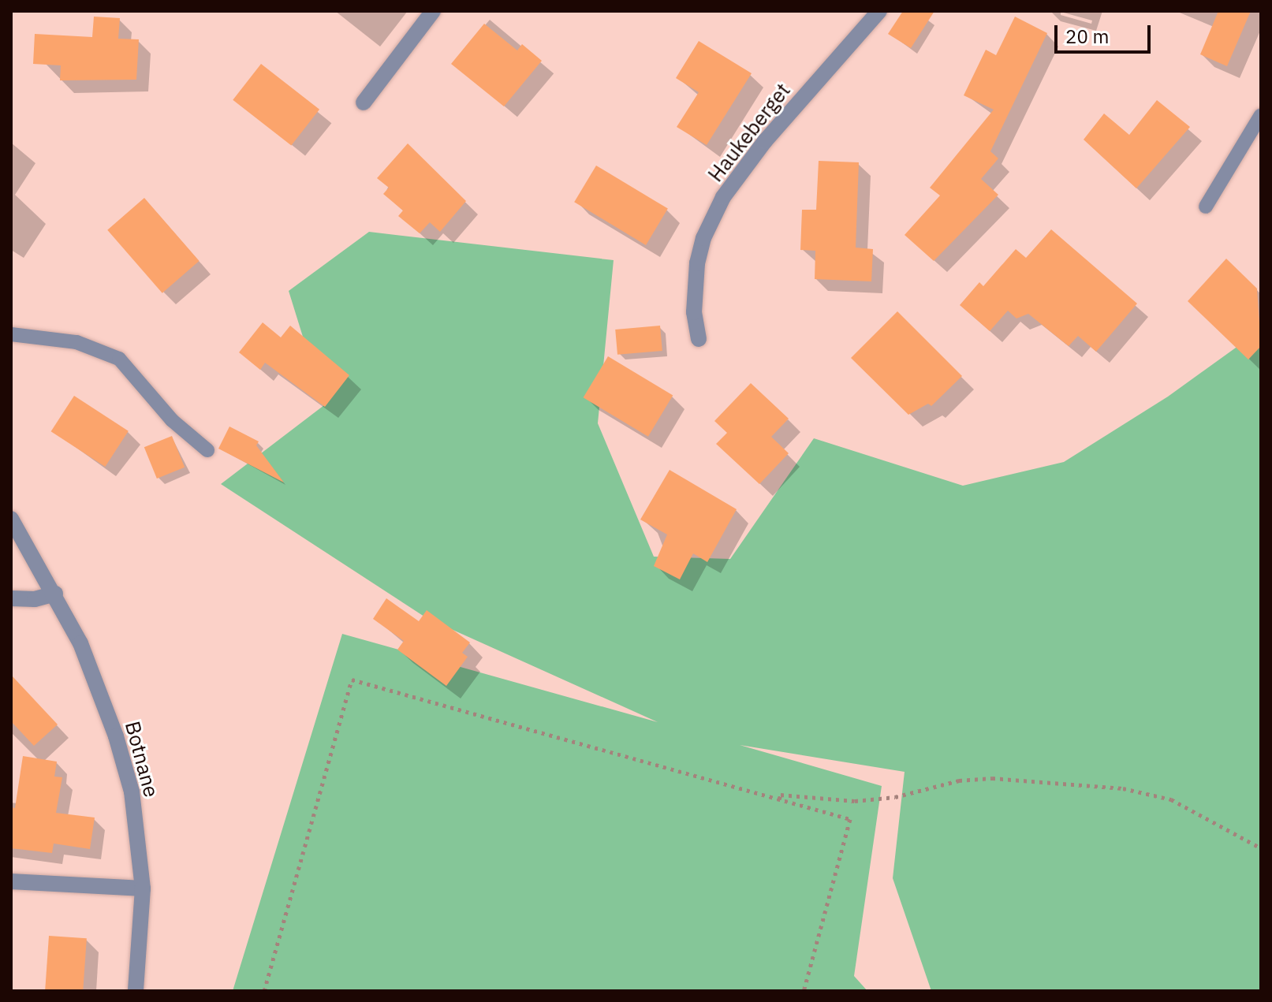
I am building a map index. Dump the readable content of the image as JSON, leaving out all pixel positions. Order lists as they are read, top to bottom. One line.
{"streets":{"street":["Haukeberget","Botnane"]},"scale_bar":"20 m"}
